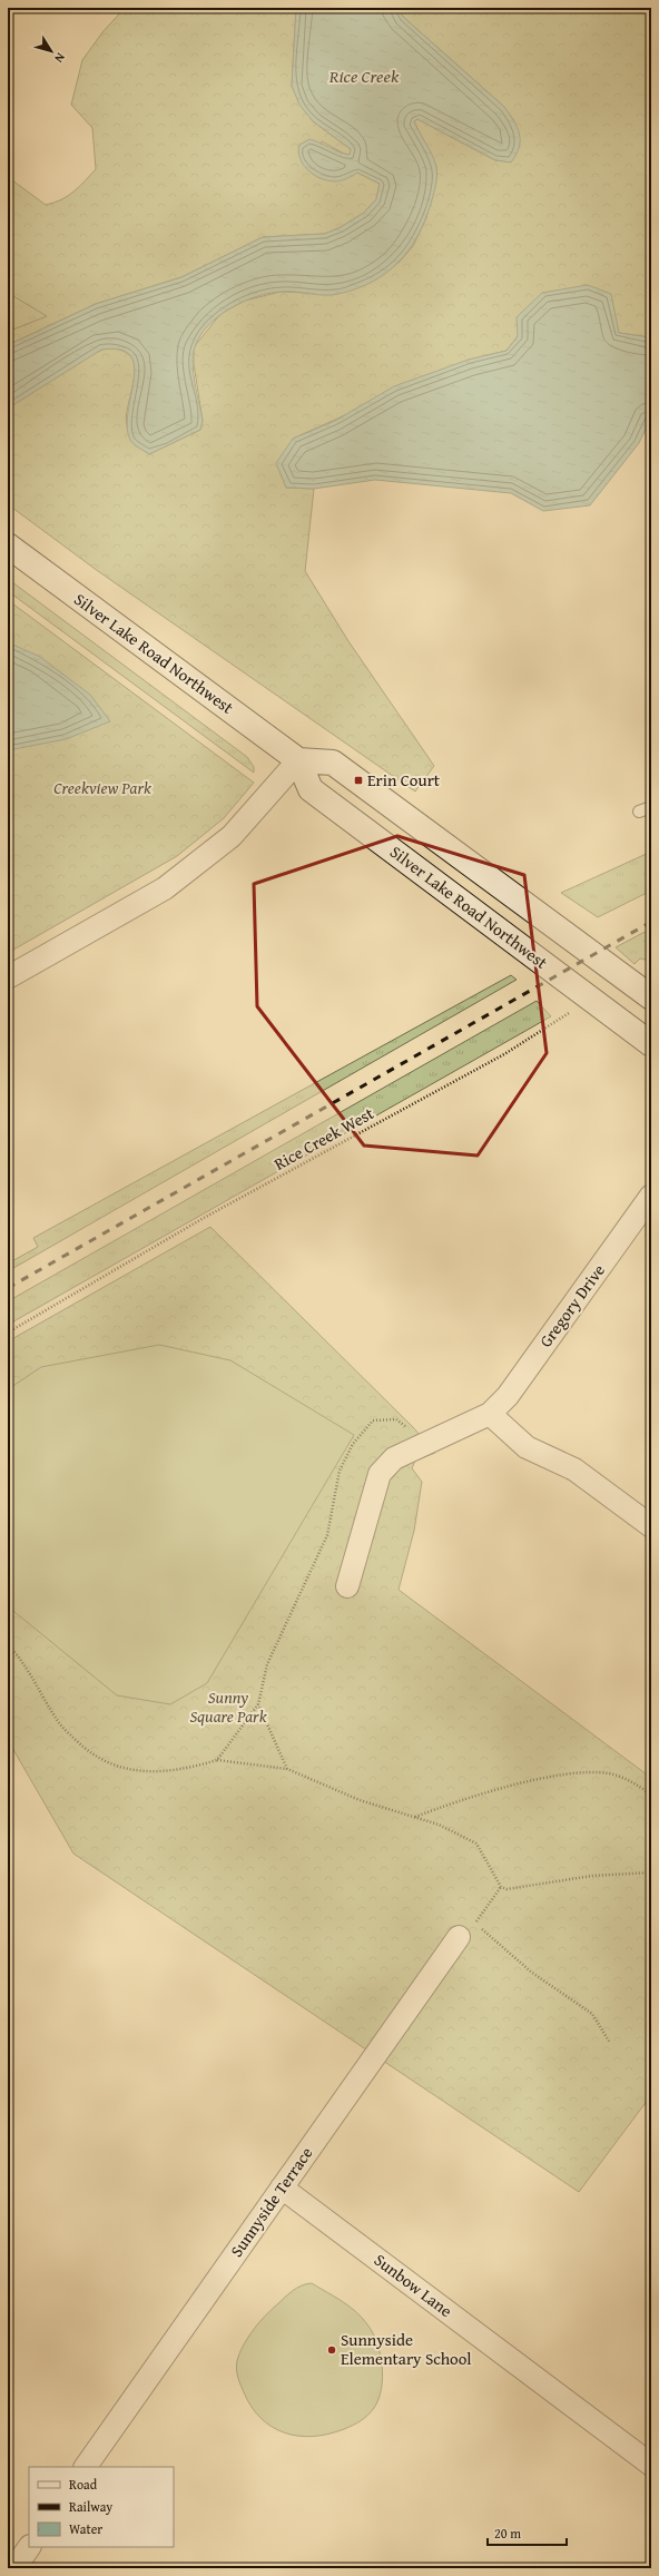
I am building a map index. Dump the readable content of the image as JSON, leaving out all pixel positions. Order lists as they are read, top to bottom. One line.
{"streets":{"main road":["Silver Lake Road Northwest"],"street":["Gregory Drive","Sunnyside Terrace","Sunbow Lane"],"path":["Rice Creek West"]},"crossings":[["Silver Lake Road Northwest","Rice Creek West"],["Sunnyside Terrace","Sunbow Lane"]],"water":["Rice Creek"],"parks":["Creekview Park","Sunny Square Park"],"places":{"transit":["Erin Court"],"other":["Sunnyside Elementary School"]},"legend":["Road","Railway","Water"],"scale_bar":"20 m","north":"bottom right"}
